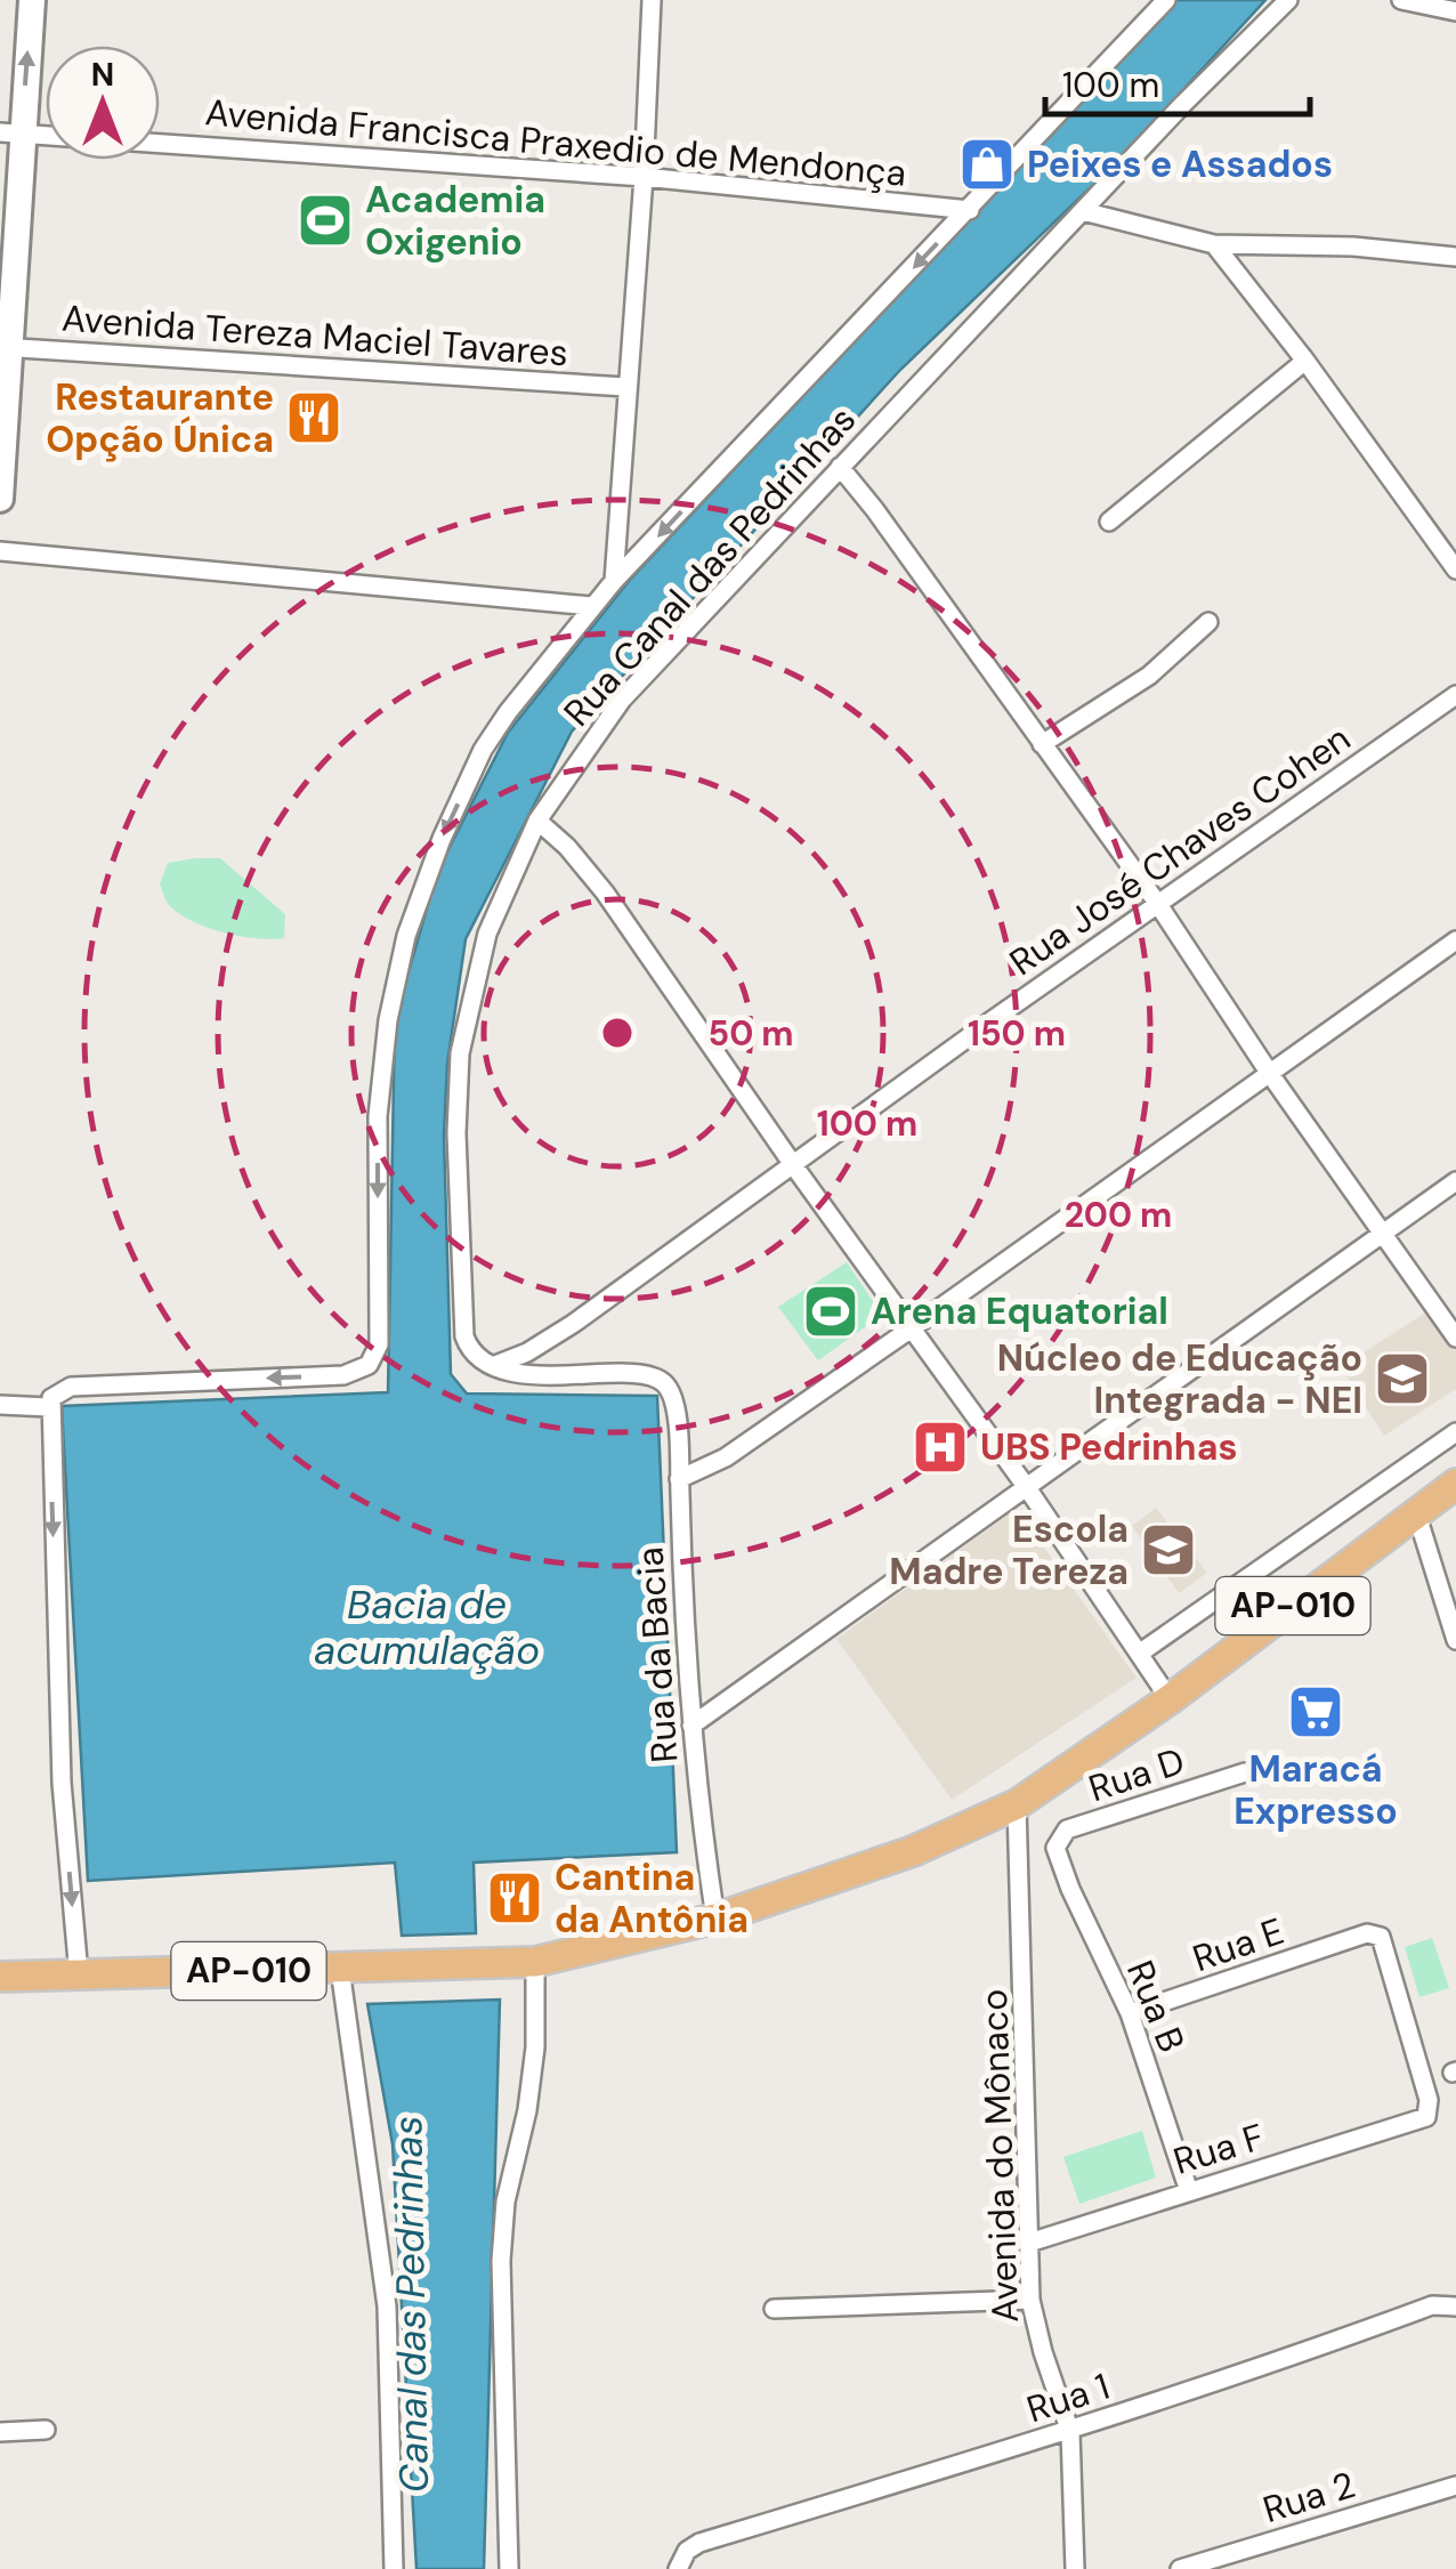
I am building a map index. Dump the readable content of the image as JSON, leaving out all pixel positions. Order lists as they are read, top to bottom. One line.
{"streets":{"main road":["AP-010"],"street":["Avenida Francisca Praxedio de Mendonça","Avenida Tereza Maciel Tavares","Rua Canal das Pedrinhas","Rua José Chaves Cohen","Rua da Bacia","Rua D","Rua E","Rua B","Rua F","Avenida do Mônaco","Rua 1","Rua 2"]},"crossings":[["Avenida Francisca Praxedio de Mendonça","Rua Canal das Pedrinhas"],["Rua Canal das Pedrinhas","Rua José Chaves Cohen"],["Rua Canal das Pedrinhas","Rua da Bacia"],["Rua José Chaves Cohen","Rua da Bacia"],["AP-010","Rua da Bacia"],["AP-010","Avenida do Mônaco"],["Rua D","Rua B"],["Rua E","Rua B"],["Rua E","Rua F"],["Rua B","Rua F"],["Rua F","Avenida do Mônaco"],["Avenida do Mônaco","Rua 1"]],"water":["Bacia de acumulação","Canal das Pedrinhas"],"places":{"shop":["Peixes e Assados"],"sports":["Academia Oxigenio","Arena Equatorial"],"restaurant":["Restaurante Opção Única","Cantina da Antônia"],"school or university":["Núcleo de Educação Integrada - NEI","Escola Madre Tereza"],"hospital":["UBS Pedrinhas"],"supermarket":["Maracá Expresso"]},"scale_bar":"100 m","north":"top","rings":["50 m","150 m","100 m","200 m"]}
